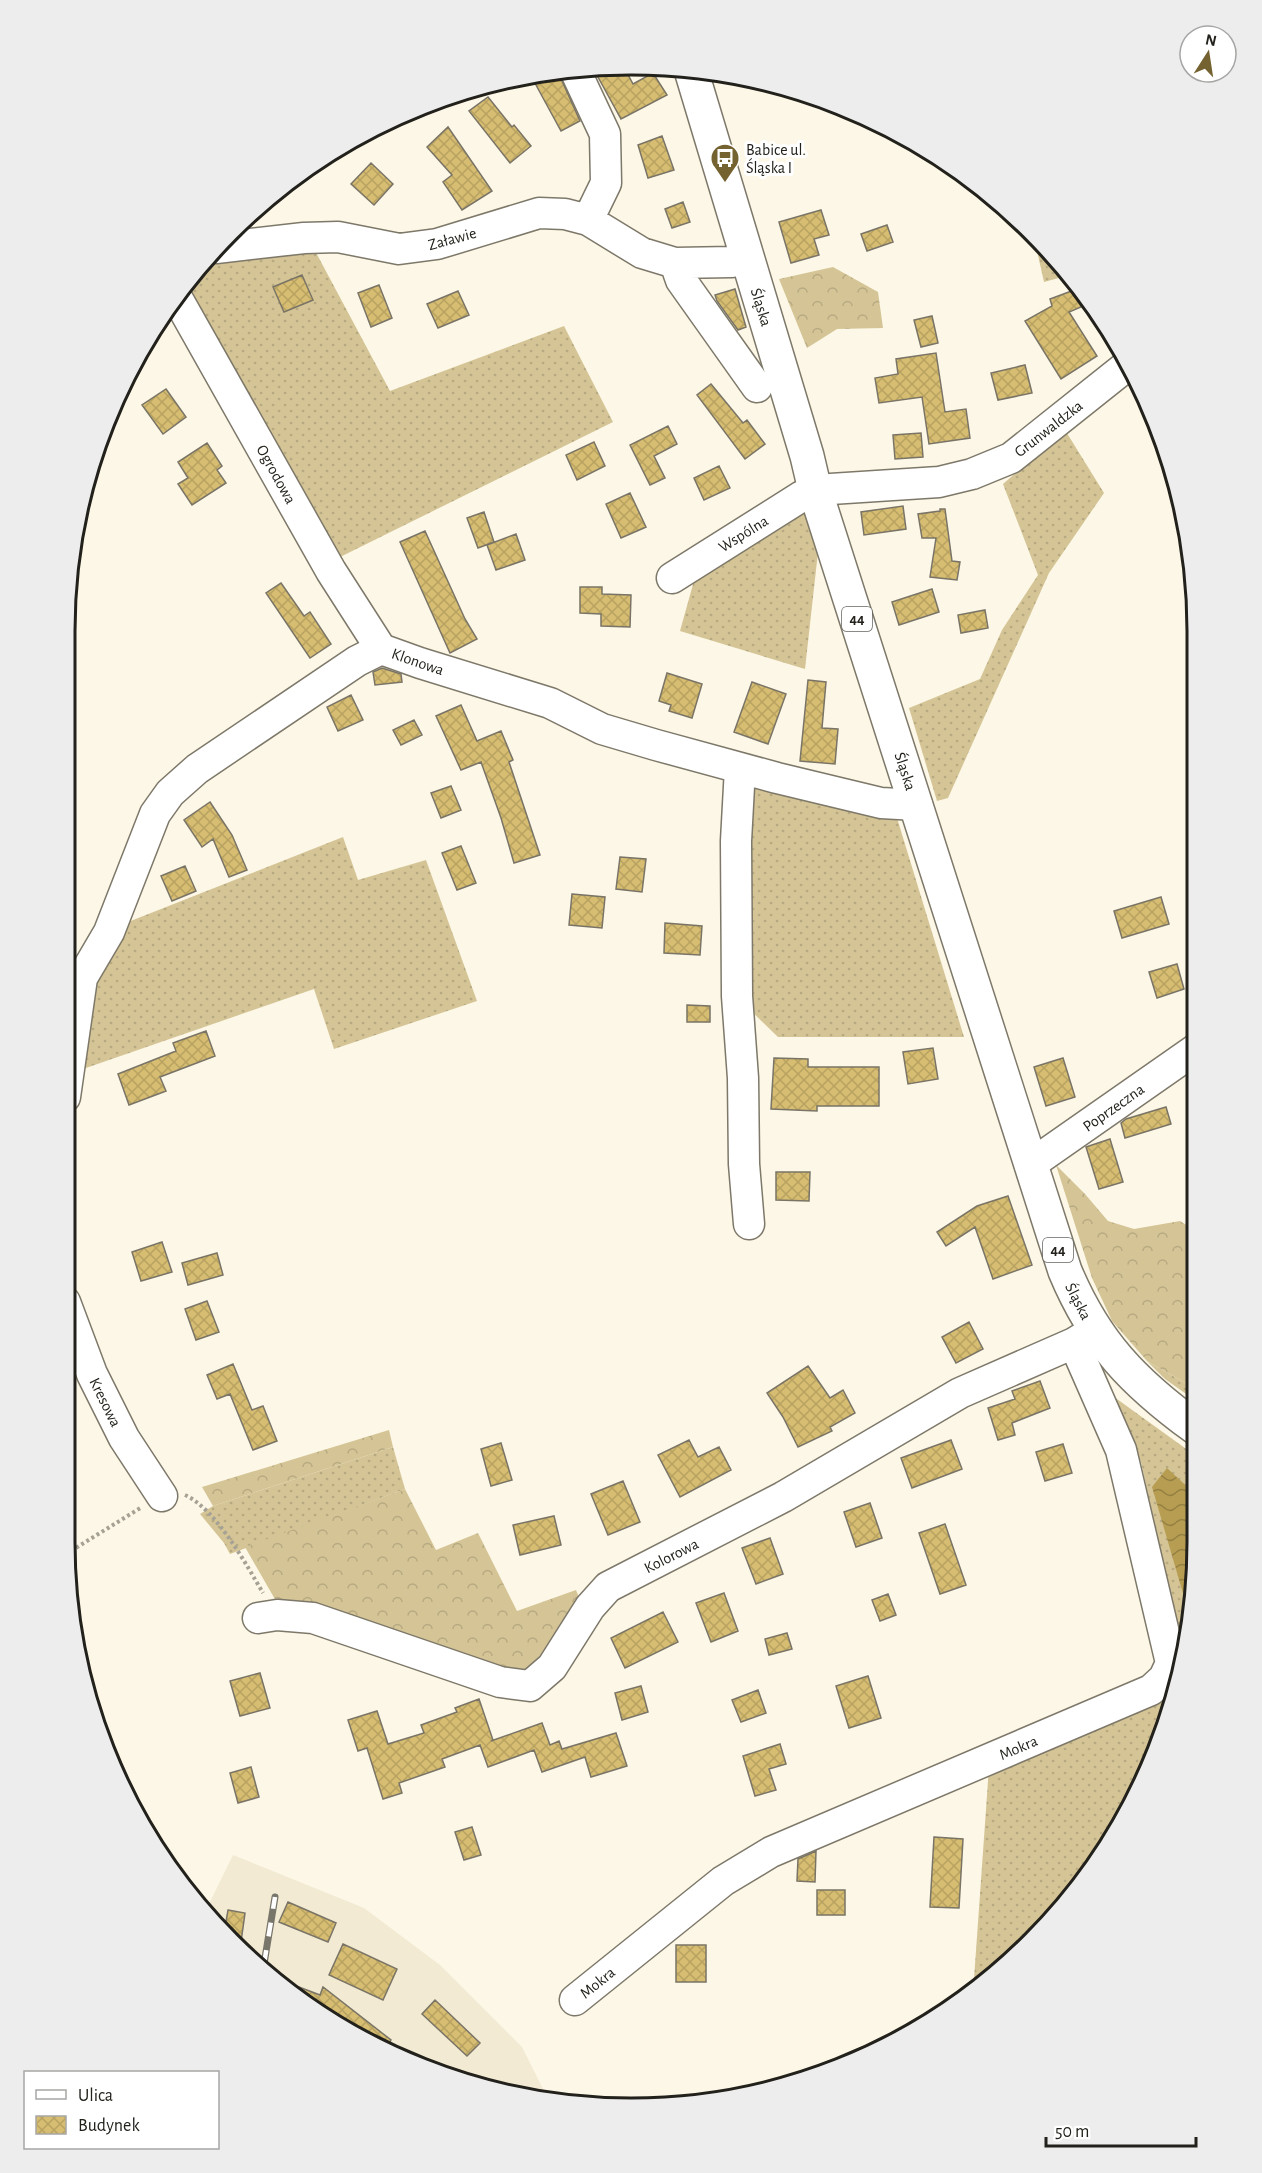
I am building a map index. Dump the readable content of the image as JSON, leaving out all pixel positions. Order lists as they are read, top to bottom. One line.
{"streets":{"main road":["Śląska","44"],"street":["Załawie","Grunwaldzka","Ogrodowa","Wspólna","Klonowa","Poprzeczna","Kresowa","Kolorowa","Mokra"]},"crossings":[["Załawie","Śląska"],["Śląska","Grunwaldzka"],["Śląska","Wspólna"],["Śląska","Klonowa"],["Śląska","Poprzeczna"],["Śląska","Kolorowa"],["Śląska","Mokra"],["Grunwaldzka","Wspólna"],["Ogrodowa","Klonowa"],["Kolorowa","Mokra"]],"places":{"bus stop":["Babice ul. Śląska I"]},"legend":["Ulica","Budynek"],"scale_bar":"50 m","north":"top"}
